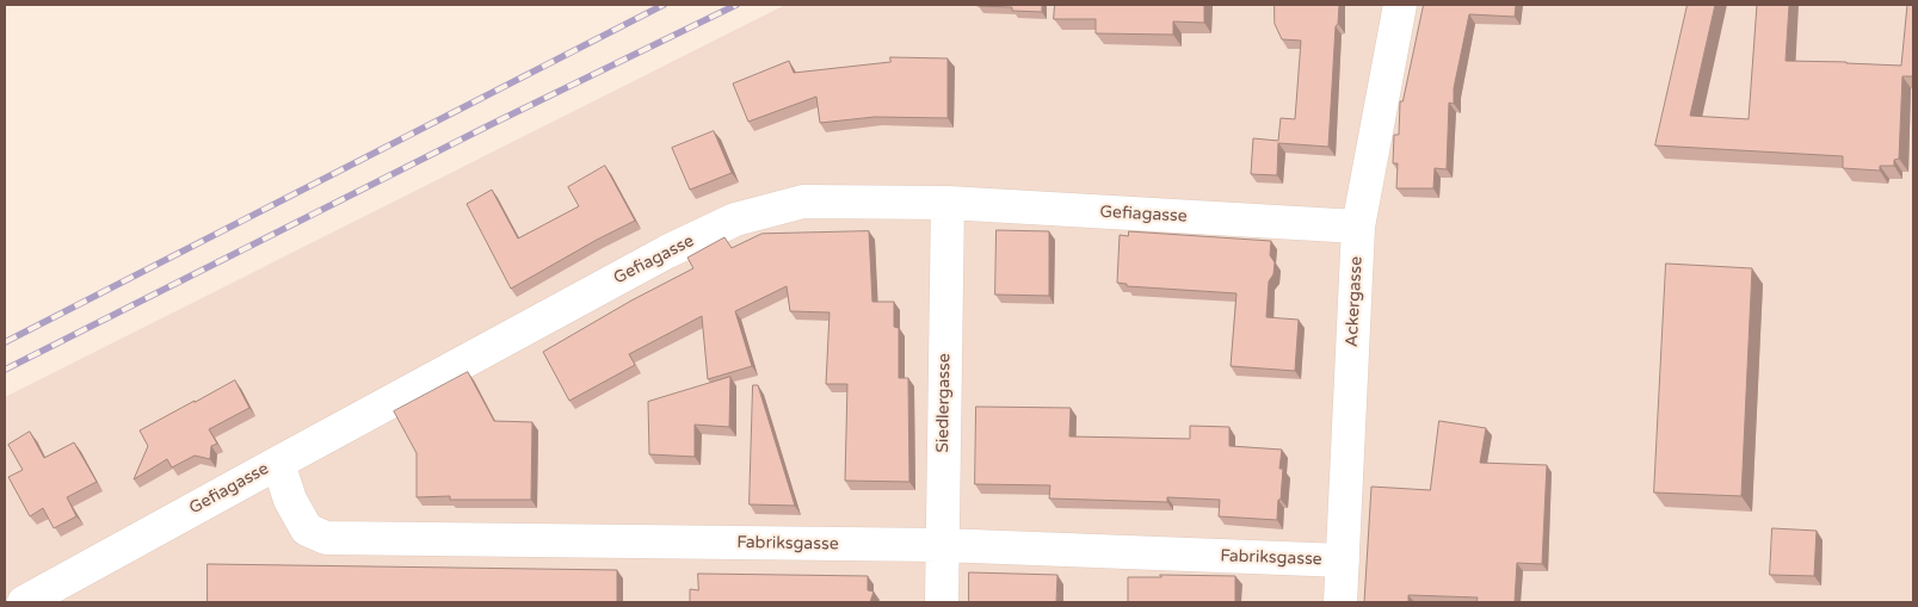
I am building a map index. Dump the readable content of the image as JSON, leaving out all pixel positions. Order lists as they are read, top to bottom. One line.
{"streets":{"street":["Gefiagasse","Ackergasse","Siedlergasse","Fabriksgasse"]},"crossings":[["Gefiagasse","Ackergasse"],["Gefiagasse","Siedlergasse"],["Gefiagasse","Fabriksgasse"],["Ackergasse","Fabriksgasse"],["Siedlergasse","Fabriksgasse"]]}
